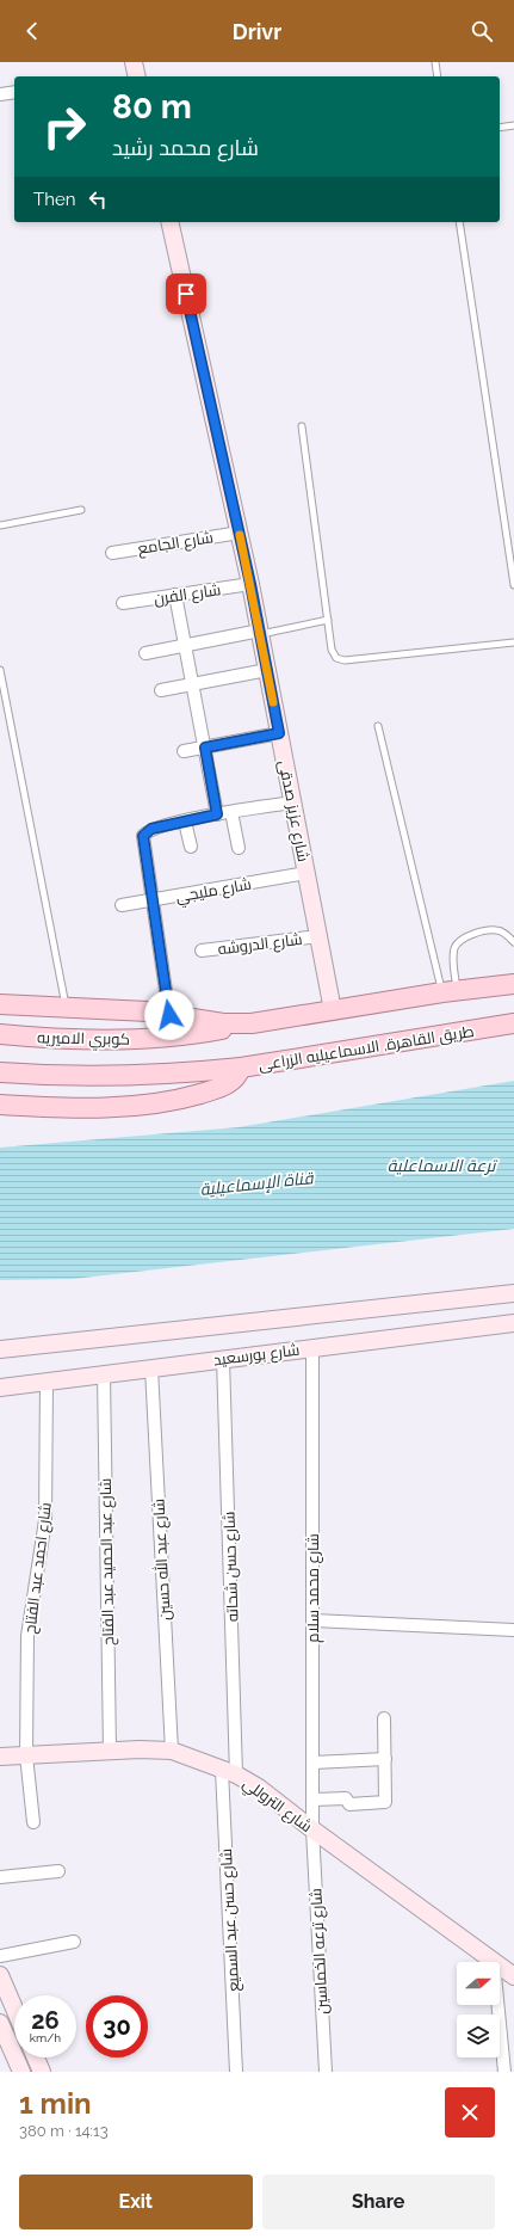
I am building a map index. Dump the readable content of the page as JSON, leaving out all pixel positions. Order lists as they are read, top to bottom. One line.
{"streets":{"main road":["كوبري الاميريه","طريق القاهرة, الاسماعيليه الزراعى"],"street":["شارع الجامع","شارع الفرن","شارع عزيز صدقى","شارع مليجي","شارع الدروشه","شارع بورسعيد","شارع عبد الله حسين","شارع عبد الحميد عبد الفتاح","شارع حسن شحاته","شارع احمد عبد الفتاح","شارع محمد سلام","شارع التروللي","شارع حسن عبد السميع","شارع ترعه الخماسين"]},"crossings":[["شارع الجامع","شارع عزيز صدقى"],["شارع الفرن","شارع عزيز صدقى"],["شارع عزيز صدقى","شارع مليجي"],["شارع عزيز صدقى","شارع الدروشه"],["شارع بورسعيد","شارع عبد الله حسين"],["شارع بورسعيد","شارع عبد الحميد عبد الفتاح"],["شارع بورسعيد","شارع حسن شحاته"],["شارع بورسعيد","شارع احمد عبد الفتاح"],["شارع بورسعيد","شارع محمد سلام"],["شارع عبد الله حسين","شارع التروللي"],["شارع عبد الحميد عبد الفتاح","شارع التروللي"],["شارع حسن شحاته","شارع التروللي"],["شارع حسن شحاته","شارع حسن عبد السميع"],["شارع احمد عبد الفتاح","شارع التروللي"],["شارع محمد سلام","شارع التروللي"],["شارع محمد سلام","شارع ترعه الخماسين"],["شارع التروللي","شارع حسن عبد السميع"],["شارع التروللي","شارع ترعه الخماسين"]],"water":["ترعة الاسماعلية","قناة الإسماعيلية"],"north":"right","page":{"header":"Drivr","turn":["80 m","شارع محمد رشيد"],"then":"Then","speed":"26 km/h","limit":"30","heading":["1 min","380 m · 14:13"],"buttons":["Exit","Share"]}}
